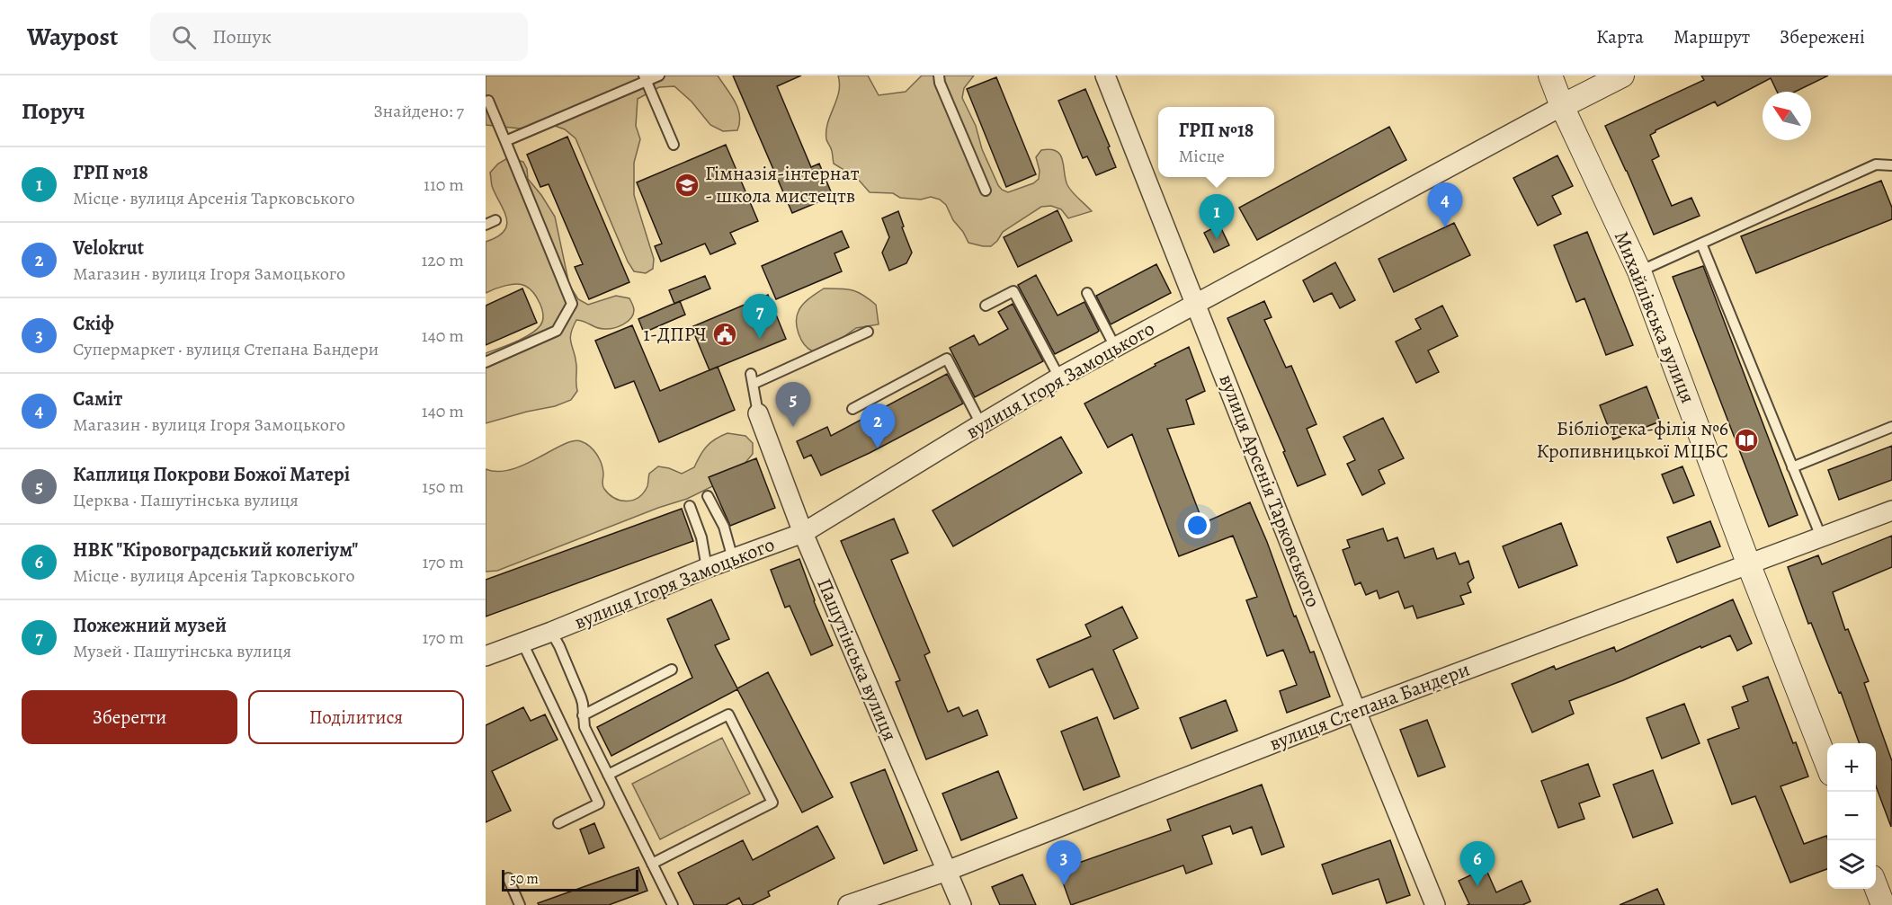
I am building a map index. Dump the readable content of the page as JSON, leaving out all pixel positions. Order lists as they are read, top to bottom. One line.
{"streets":{"street":["Михайлівська вулиця","вулиця Ігоря Замоцького","вулиця Арсенія Тарковського","Пашутінська вулиця","вулиця Степана Бандери"]},"crossings":[["Михайлівська вулиця","вулиця Ігоря Замоцького"],["Михайлівська вулиця","вулиця Степана Бандери"],["вулиця Ігоря Замоцького","вулиця Арсенія Тарковського"],["вулиця Ігоря Замоцького","Пашутінська вулиця"],["вулиця Арсенія Тарковського","вулиця Степана Бандери"],["Пашутінська вулиця","вулиця Степана Бандери"]],"places":{"school or university":["Гімназія-інтернат - школа мистецтв"],"public building":["1-ДПРЧ"],"library":["Бібліотека-філія №6 Кропивницької МЦБС"]},"scale_bar":"50 m","north":"top left","page":{"header":"Waypost","search":"Пошук","nav":["Карта","Маршрут","Збережені"],"heading":["Поруч","Знайдено: 7"],"popup":["ГРП №18","Місце"],"list":[{"mark":"1","name":"ГРП №18","note":"Місце · вулиця Арсенія Тарковського","value":"110 m"},{"mark":"2","name":"Velokrut","note":"Магазин · вулиця Ігоря Замоцького","value":"120 m"},{"mark":"3","name":"Скіф","note":"Супермаркет · вулиця Степана Бандери","value":"140 m"},{"mark":"4","name":"Саміт","note":"Магазин · вулиця Ігоря Замоцького","value":"140 m"},{"mark":"5","name":"Каплиця Покрови Божої Матері","note":"Церква · Пашутінська вулиця","value":"150 m"},{"mark":"6","name":"НВК \"Кіровоградський колегіум\"","note":"Місце · вулиця Арсенія Тарковського","value":"170 m"},{"mark":"7","name":"Пожежний музей","note":"Музей · Пашутінська вулиця","value":"170 m"}],"pins":["4","1","7","5","2","3","6"],"buttons":["Зберегти","Поділитися"],"map_buttons":["+","−"],"scale":"50 m"}}
